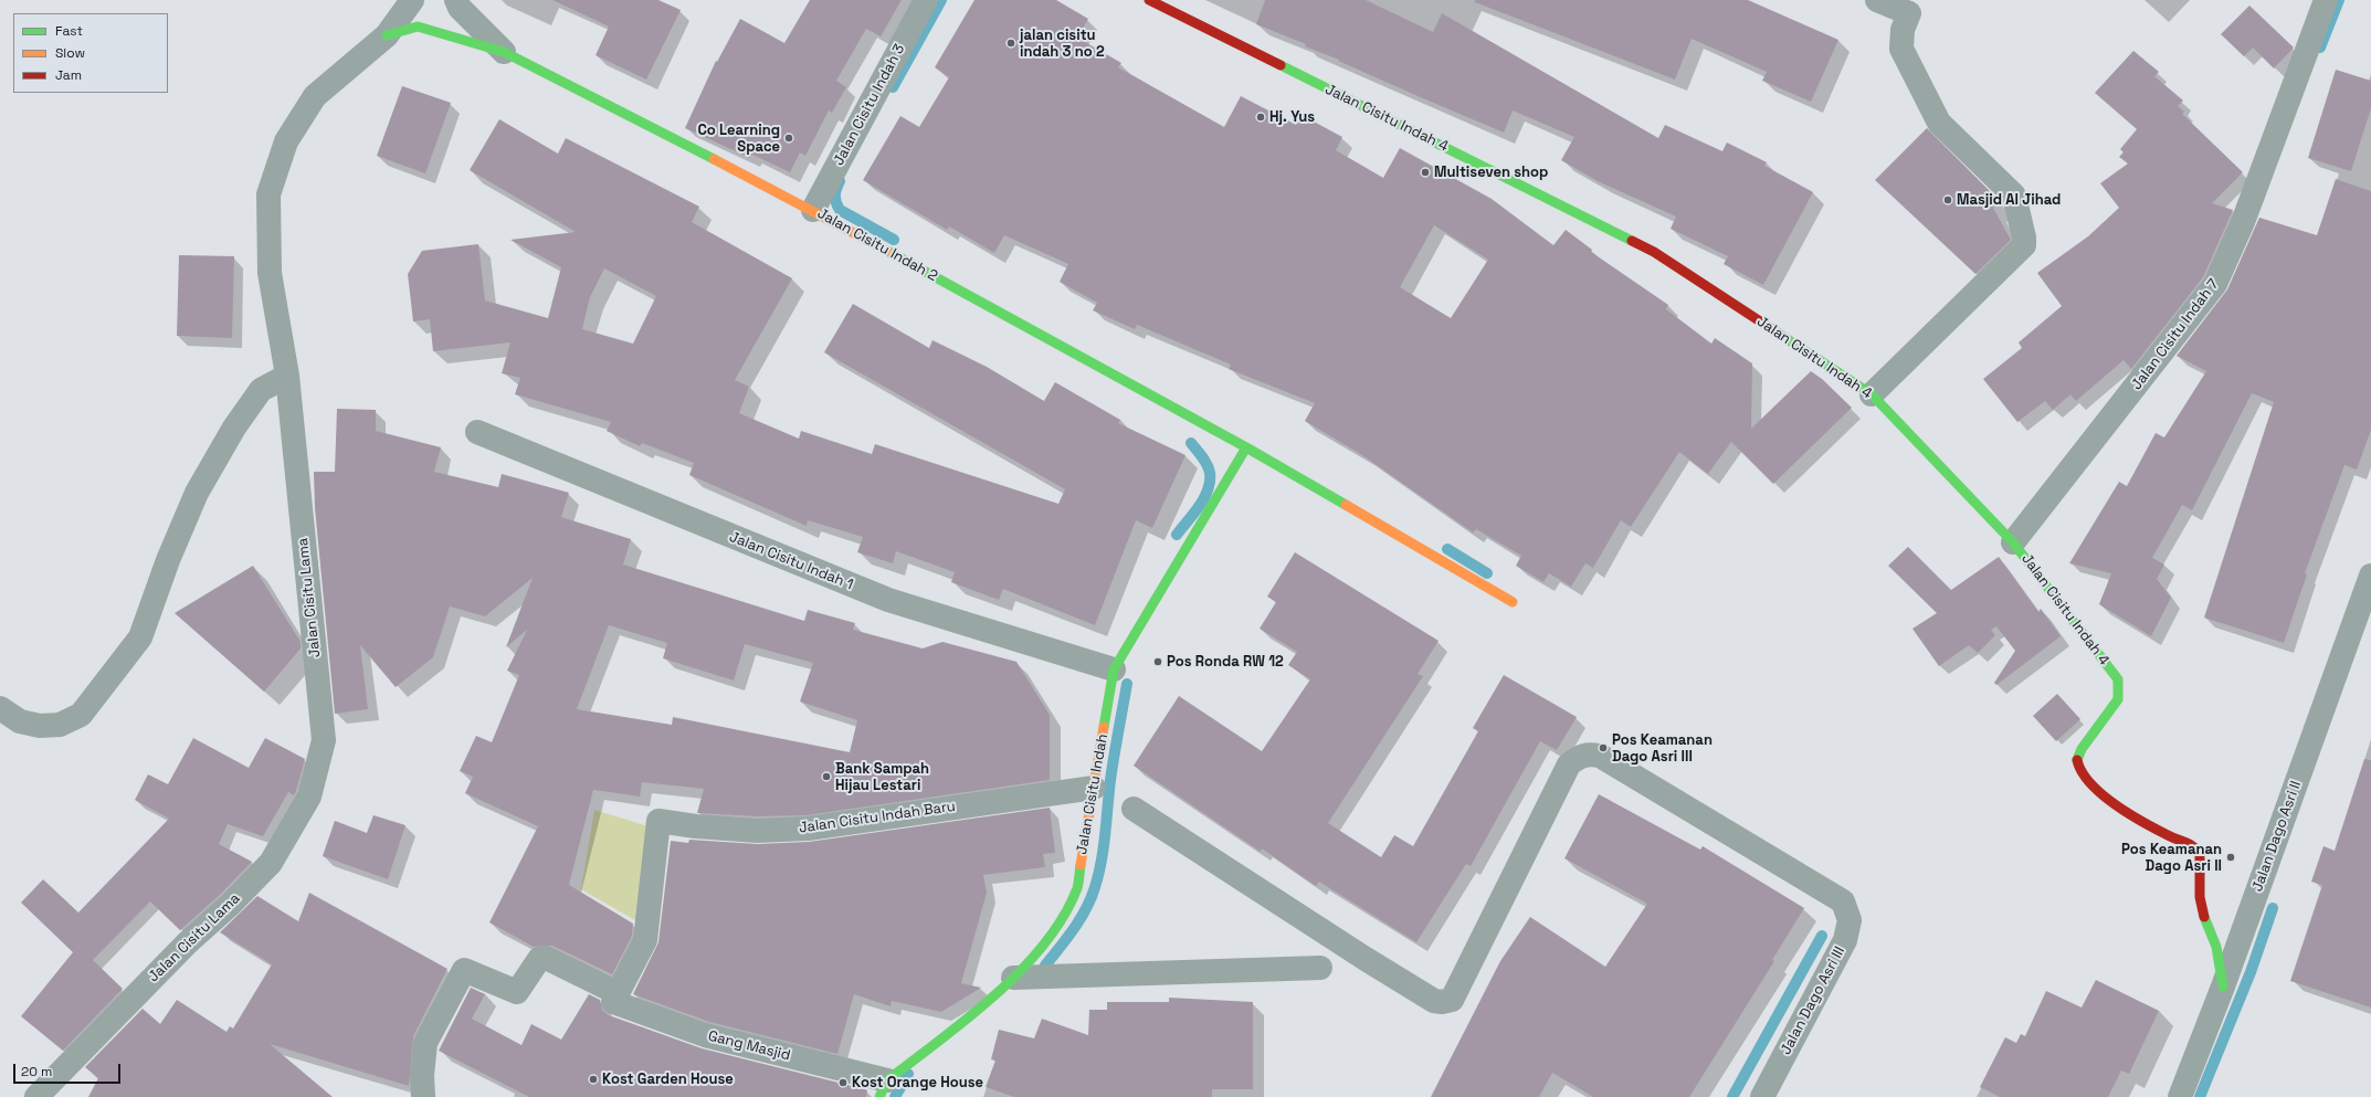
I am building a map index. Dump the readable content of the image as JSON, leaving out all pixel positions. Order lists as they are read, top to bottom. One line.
{"streets":{"street":["Jalan Cisitu Indah 3","Jalan Cisitu Indah 4","Jalan Cisitu Indah 2","Jalan Cisitu Indah 7","Jalan Cisitu Indah 1","Jalan Cisitu Lama","Jalan Cisitu Indah","Jalan Cisitu Indah Baru","Jalan Dago Asri II","Jalan Dago Asri III","Gang Masjid"]},"crossings":[["Jalan Cisitu Indah 3","Jalan Cisitu Indah 2"],["Jalan Cisitu Indah 4","Jalan Cisitu Indah 7"],["Jalan Cisitu Indah 4","Jalan Dago Asri II"],["Jalan Cisitu Indah 2","Jalan Cisitu Lama"],["Jalan Cisitu Indah 2","Jalan Cisitu Indah"],["Jalan Cisitu Indah 1","Jalan Cisitu Indah"],["Jalan Cisitu Indah","Jalan Cisitu Indah Baru"],["Jalan Cisitu Indah","Gang Masjid"],["Jalan Cisitu Indah Baru","Gang Masjid"]],"places":["jalan cisitu indah 3 no 2","Hj. Yus","Co Learning Space","Multiseven shop","Masjid Al Jihad","Pos Ronda RW 12","Pos Keamanan Dago Asri III","Bank Sampah Hijau Lestari","Pos Keamanan Dago Asri II","Kost Garden House","Kost Orange House"],"legend":["Fast","Slow","Jam"],"scale_bar":"20 m"}
